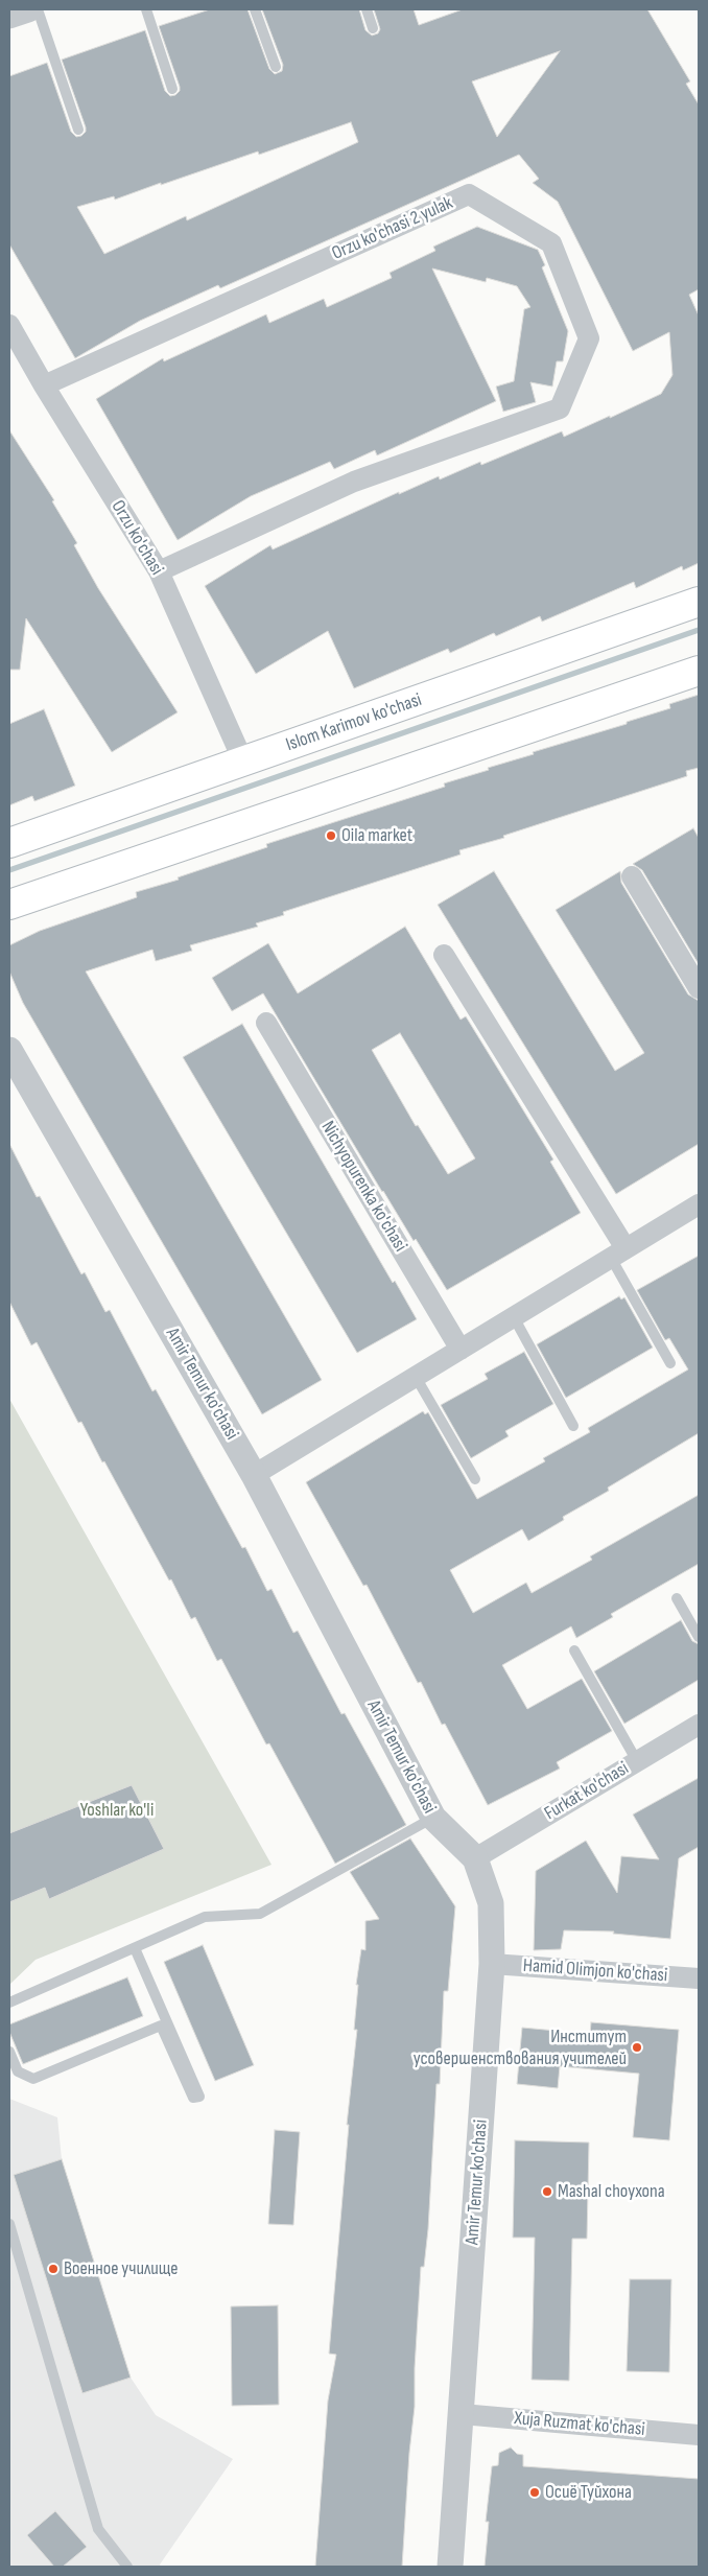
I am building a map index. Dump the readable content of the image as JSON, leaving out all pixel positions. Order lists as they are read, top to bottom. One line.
{"streets":{"main road":["Islom Karimov ko'chasi"],"street":["Orzu ko'chasi 2 yulak","Orzu ko'chasi","Nichyopurenka ko'chasi","Amir Temur ko'chasi","Furkat ko'chasi","Hamid Olimjon ko'chasi","Xuja Ruzmat ko'chasi"]},"crossings":[["Orzu ko'chasi 2 yulak","Orzu ko'chasi"],["Orzu ko'chasi","Islom Karimov ko'chasi"],["Amir Temur ko'chasi","Furkat ko'chasi"],["Amir Temur ko'chasi","Hamid Olimjon ko'chasi"],["Amir Temur ko'chasi","Xuja Ruzmat ko'chasi"]],"parks":["Yoshlar ko'li"],"places":["Oila market","Институт усовершенствования учителей","Mashal choyxona","Военное училище","Осиё Туйхона"]}
